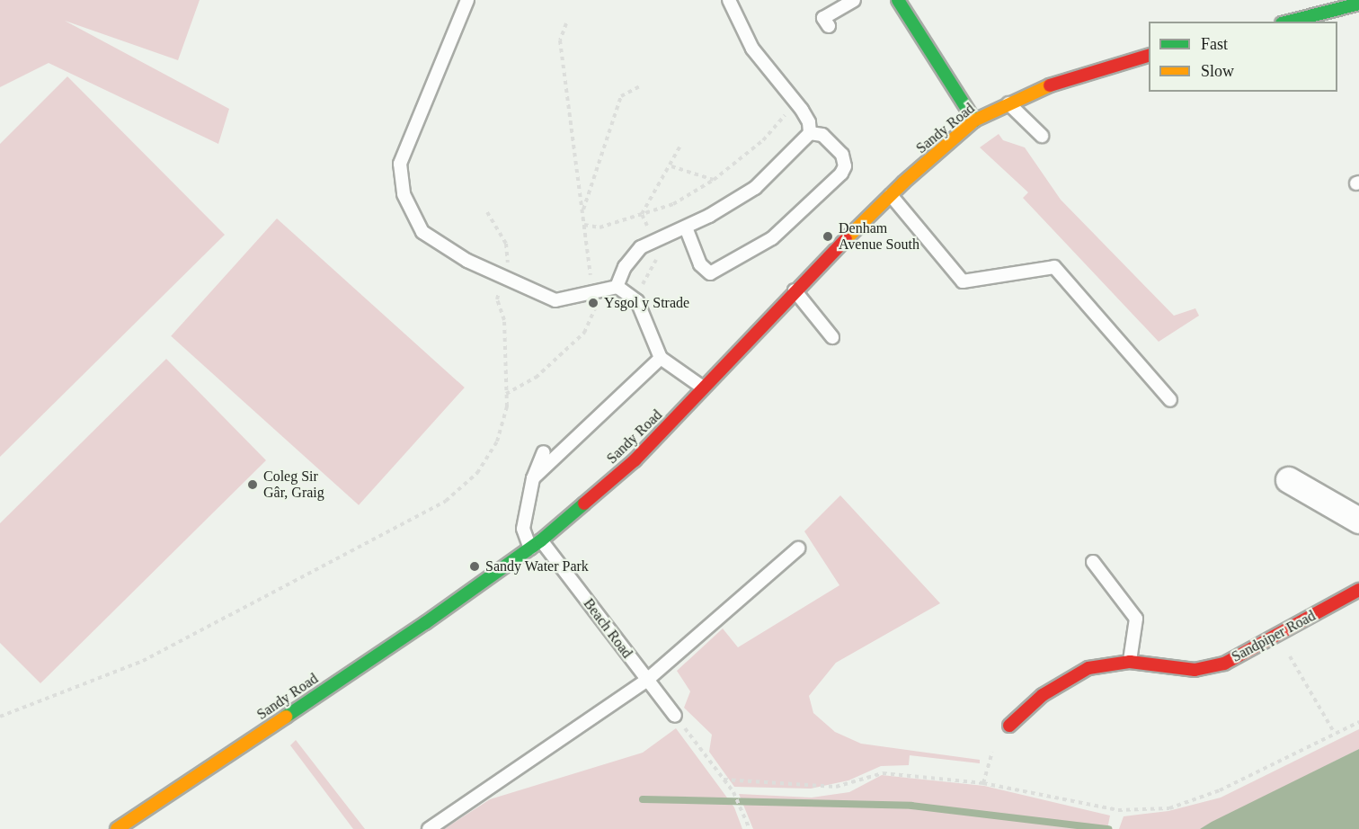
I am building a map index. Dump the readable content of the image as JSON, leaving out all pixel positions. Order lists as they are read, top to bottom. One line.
{"streets":{"main road":["Sandy Road","Sandpiper Road"],"lane":["Beach Road"]},"crossings":[["Sandy Road","Beach Road"]],"places":["Denham Avenue South","Ysgol y Strade","Coleg Sir Gâr, Graig","Sandy Water Park"],"legend":["Fast","Slow"]}
